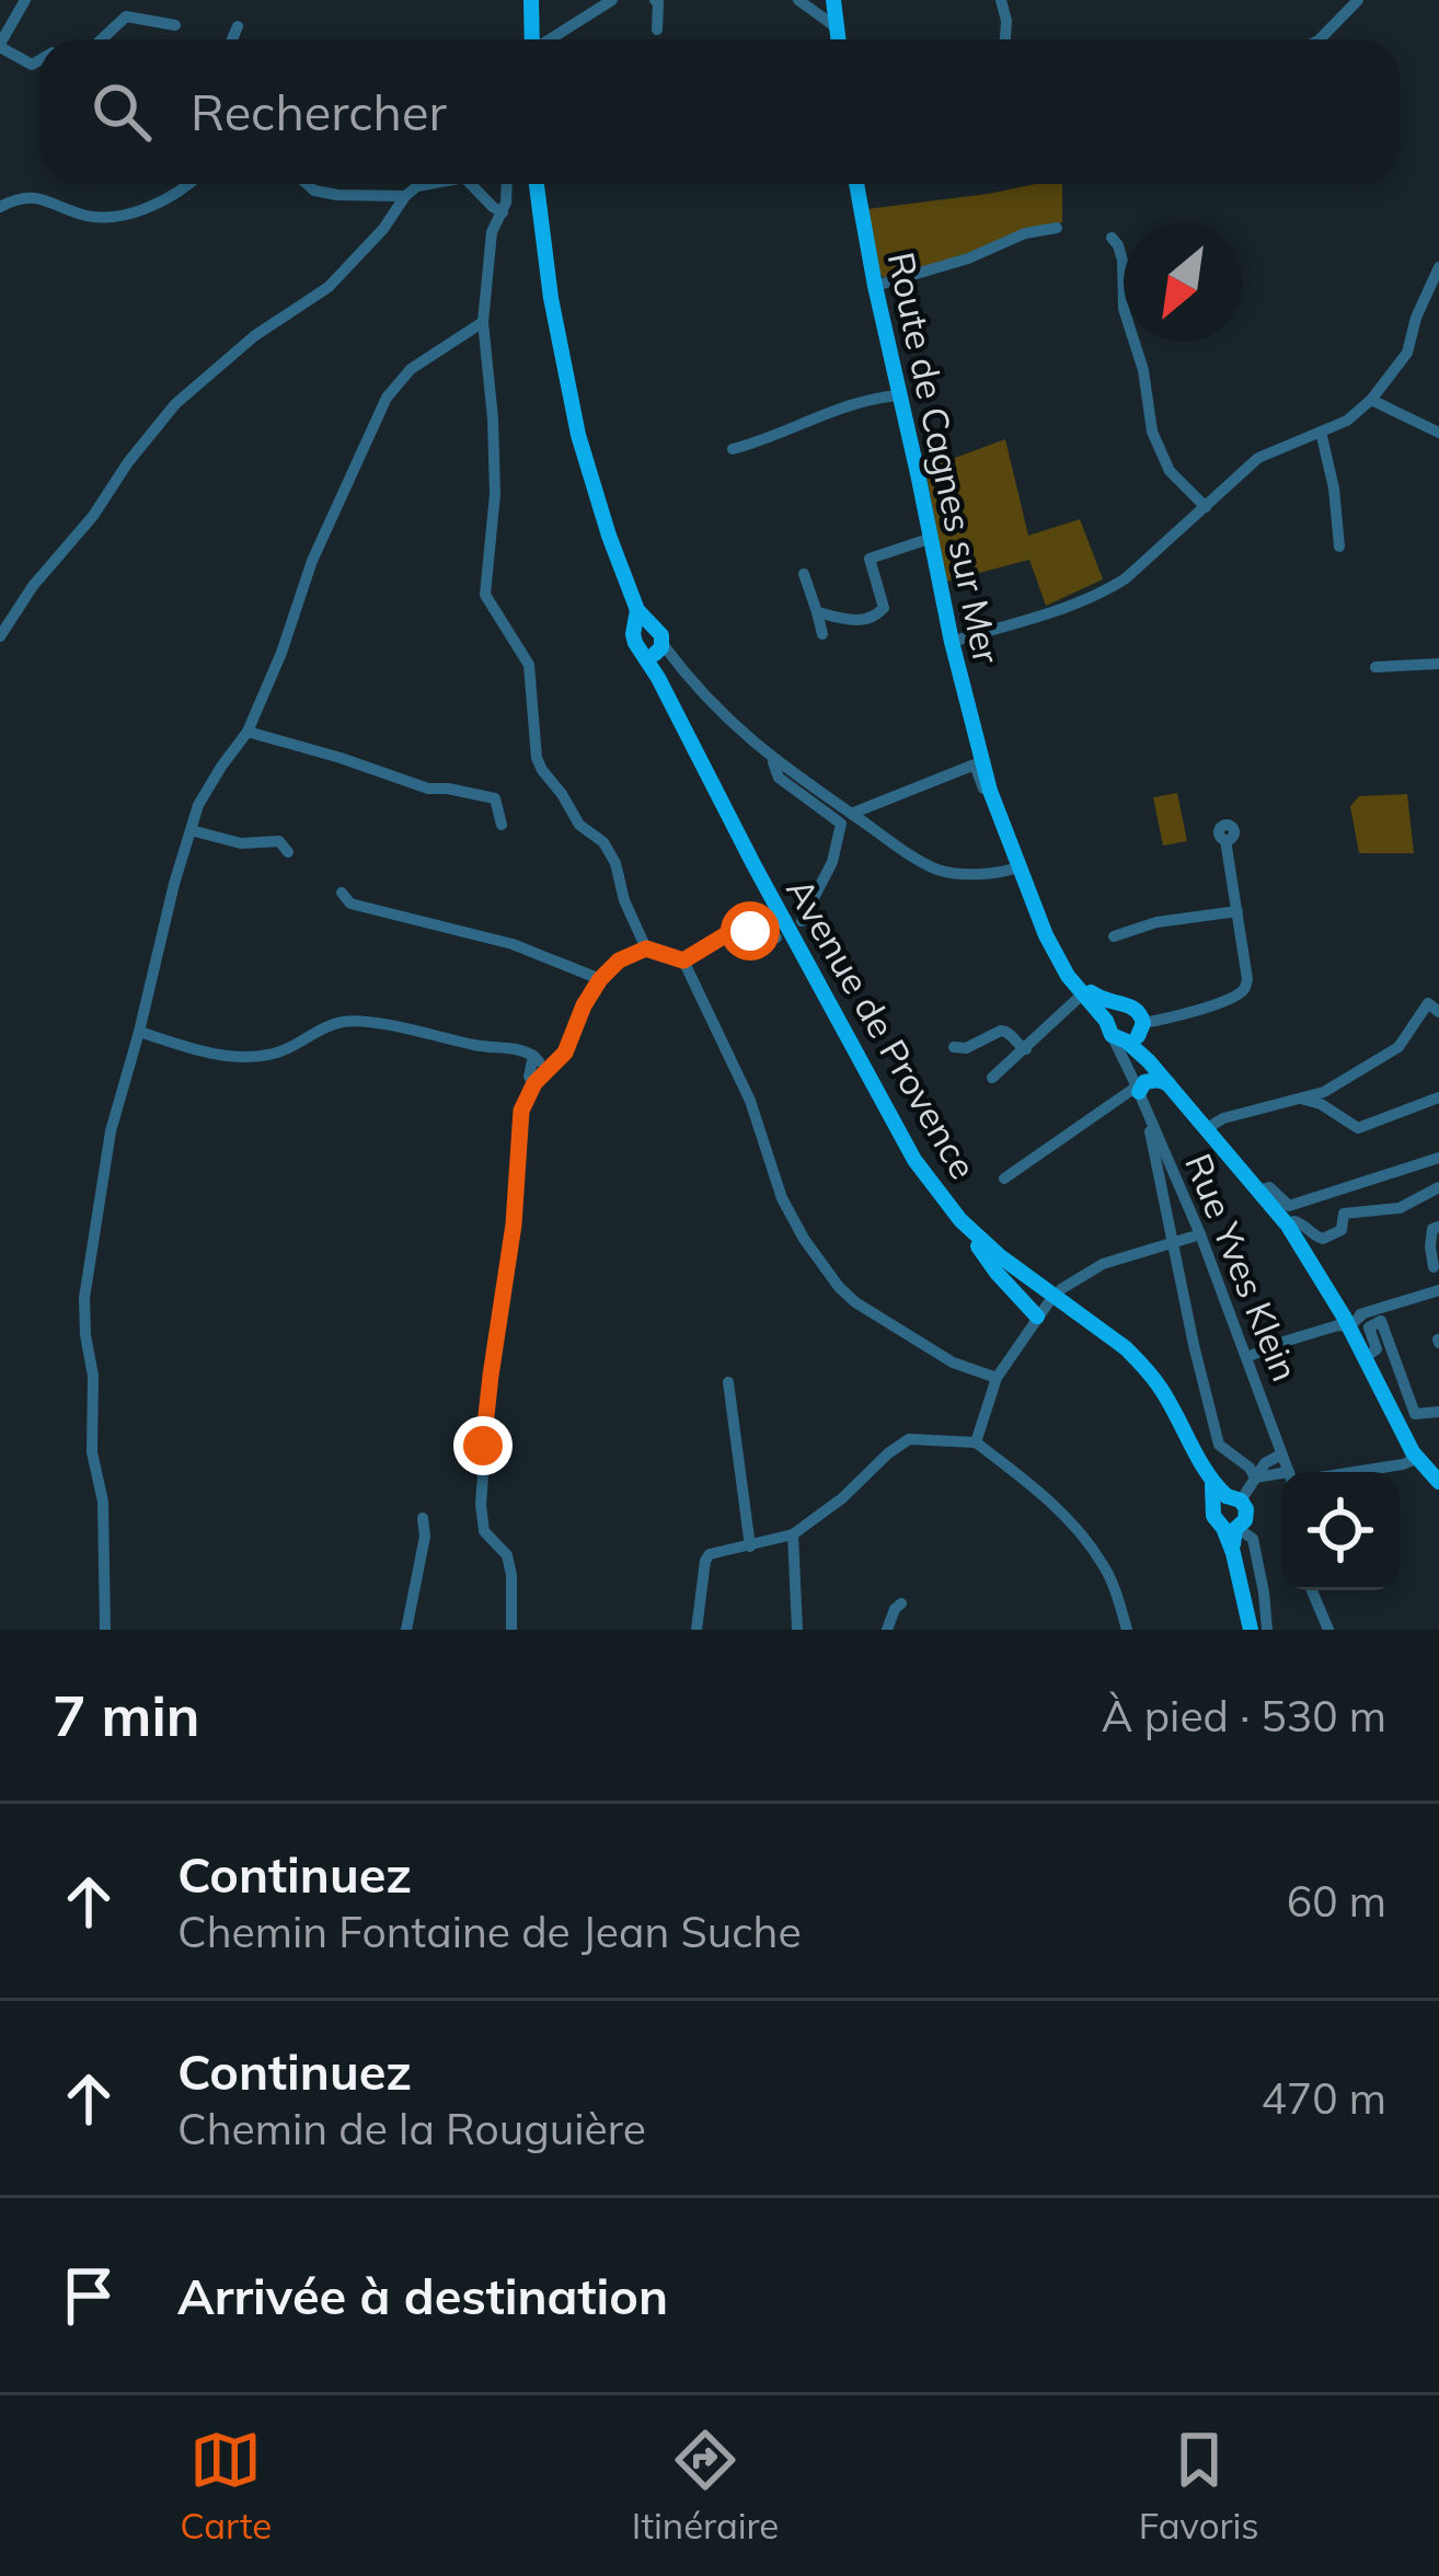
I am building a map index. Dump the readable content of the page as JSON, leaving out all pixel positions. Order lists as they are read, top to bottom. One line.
{"streets":{"main road":["Route de Cagnes sur Mer","Avenue de Provence"],"street":["Rue Yves Klein"]},"north":"bottom left","page":{"search":"Rechercher","heading":["7 min","À pied · 530 m"],"list":[["Continuez","Chemin Fontaine de Jean Suche","60 m"],["Continuez","Chemin de la Rouguière","470 m"],"Arrivée à destination"],"nav":["Carte","Itinéraire","Favoris"]}}
